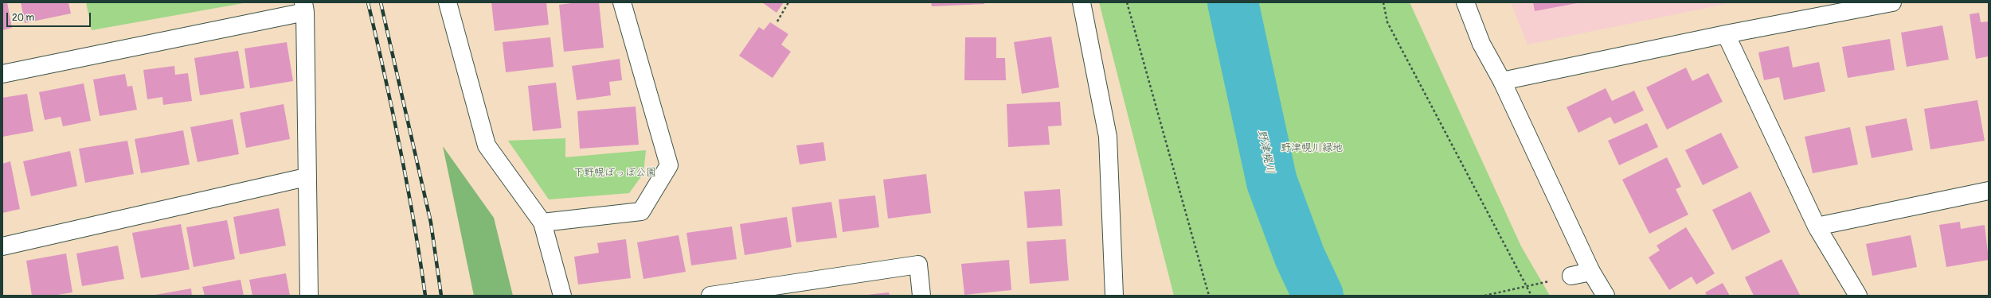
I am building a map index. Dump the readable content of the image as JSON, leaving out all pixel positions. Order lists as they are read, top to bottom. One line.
{"water":["野津幌川"],"parks":["野津幌川緑地","下野幌ぽっぽ公園"],"scale_bar":"20 m"}
